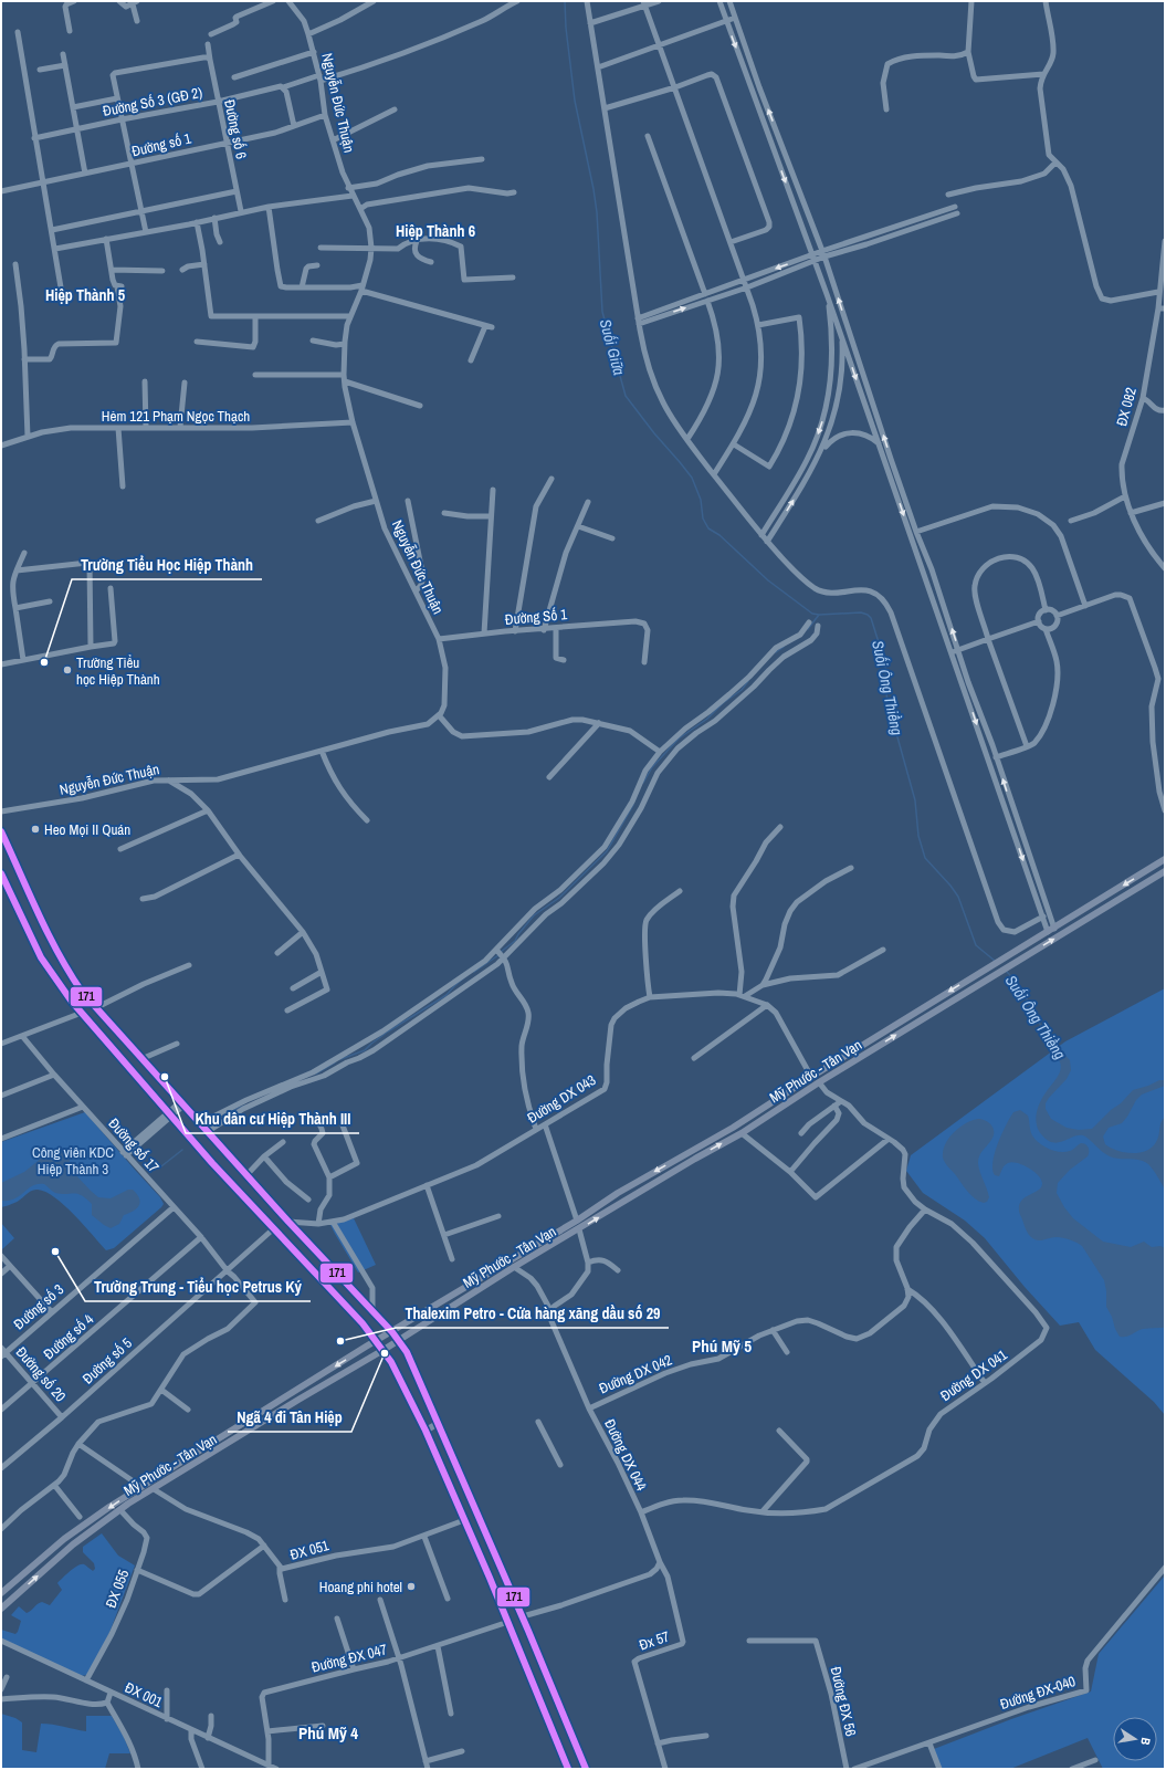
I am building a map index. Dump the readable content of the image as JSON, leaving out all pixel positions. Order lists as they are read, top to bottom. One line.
{"streets":{"main road":["Mỹ Phước - Tân Vạn"],"street":["Đường Số 3 (GĐ 2)","Nguyễn Đức Thuận","Đường số 6","Đường số 1","ĐX 082","Hẻm 121 Phạm Ngọc Thạch","Đường Số 1","Đường DX 043","Đường số 17","Đường số 3","Đường số 4","Đường số 5","Đường số 20","Đường DX 042","Đường DX 041","Đường DX 044","ĐX 051","ĐX 055","Đx 57","Đường ĐX 047","Đường ĐX-040","ĐX 001","Đường ĐX 56"]},"crossings":[["Đường Số 3 (GĐ 2)","Nguyễn Đức Thuận"],["Đường Số 3 (GĐ 2)","Đường số 6"],["Nguyễn Đức Thuận","Đường số 1"],["Nguyễn Đức Thuận","Hẻm 121 Phạm Ngọc Thạch"],["Nguyễn Đức Thuận","Đường Số 1"],["Đường số 6","Đường số 1"],["Mỹ Phước - Tân Vạn","Đường DX 043"],["Mỹ Phước - Tân Vạn","Đường DX 044"],["Mỹ Phước - Tân Vạn","ĐX 051"],["Mỹ Phước - Tân Vạn","ĐX 055"],["Đường số 17","Đường số 3"],["Đường số 17","Đường số 4"],["Đường số 17","Đường số 5"],["Đường số 3","Đường số 20"],["Đường số 4","Đường số 20"],["Đường số 5","Đường số 20"],["Đường DX 042","Đường DX 044"],["Đường DX 041","Đường DX 044"],["Đường DX 044","Đx 57"],["ĐX 055","ĐX 001"],["Đường ĐX 047","ĐX 001"]],"districts":["Hiệp Thành 6","Hiệp Thành 5","Phú Mỹ 5","Phú Mỹ 4"],"water":["Suối Giữa","Suối Ông Thiềng"],"parks":["Công viên KDC Hiệp Thành 3"],"places":["Trường Tiểu Học Hiệp Thành","Trường Tiểu học Hiệp Thành","Heo Mọi II Quán","Khu dân cư Hiệp Thành III","Trường Trung - Tiểu học Petrus Ký","Thalexim Petro - Cửa hàng xăng dầu số 29","Ngã 4 đi Tân Hiệp","Hoang phi hotel"],"lines":["transit line 171"],"north":"right"}
